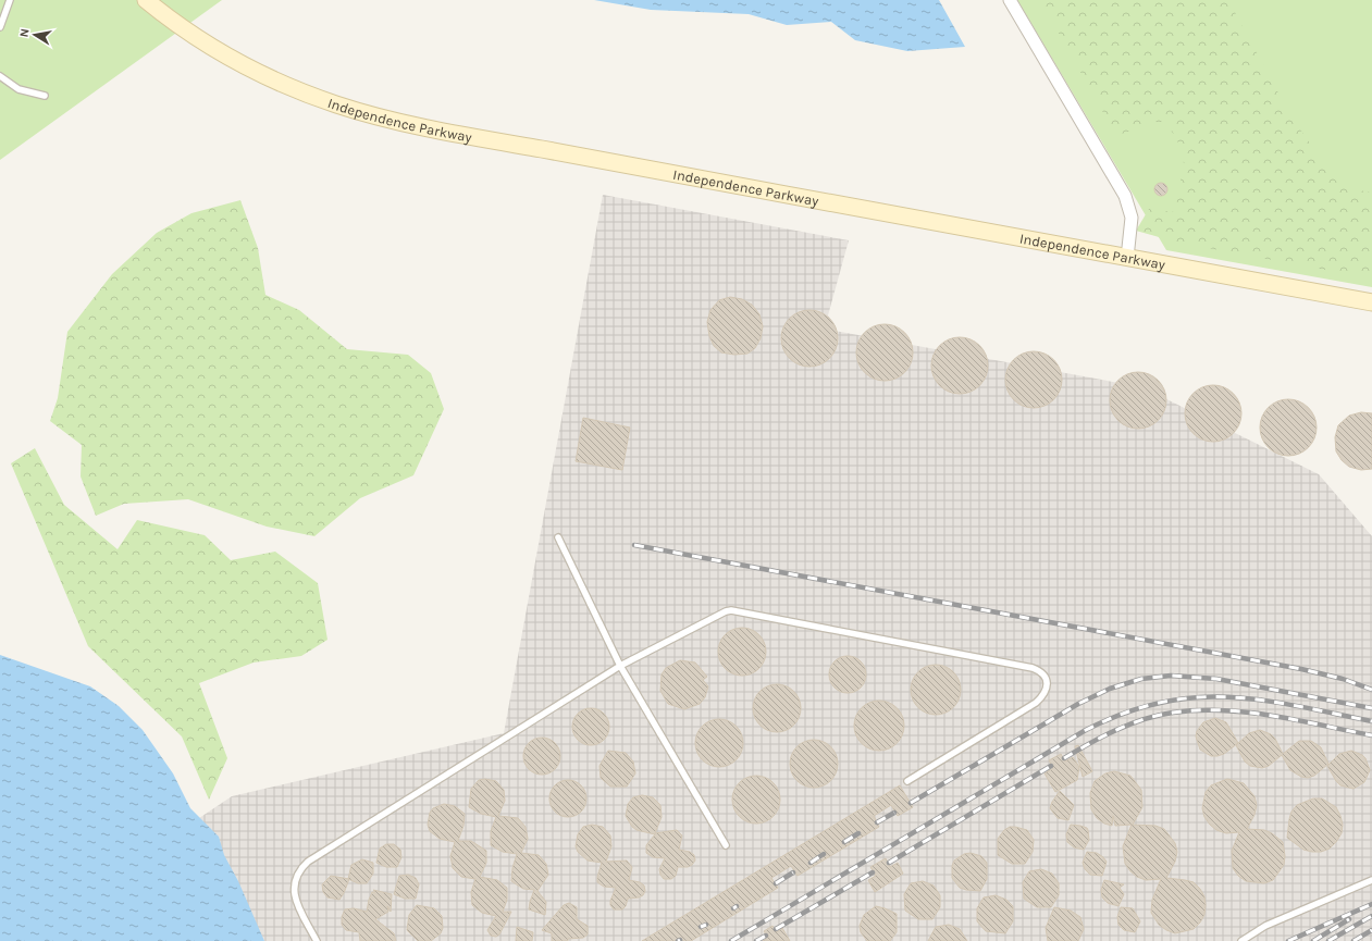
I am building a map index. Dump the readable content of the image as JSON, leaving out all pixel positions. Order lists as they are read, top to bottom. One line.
{"streets":{"main road":["Independence Parkway"]},"north":"left"}
